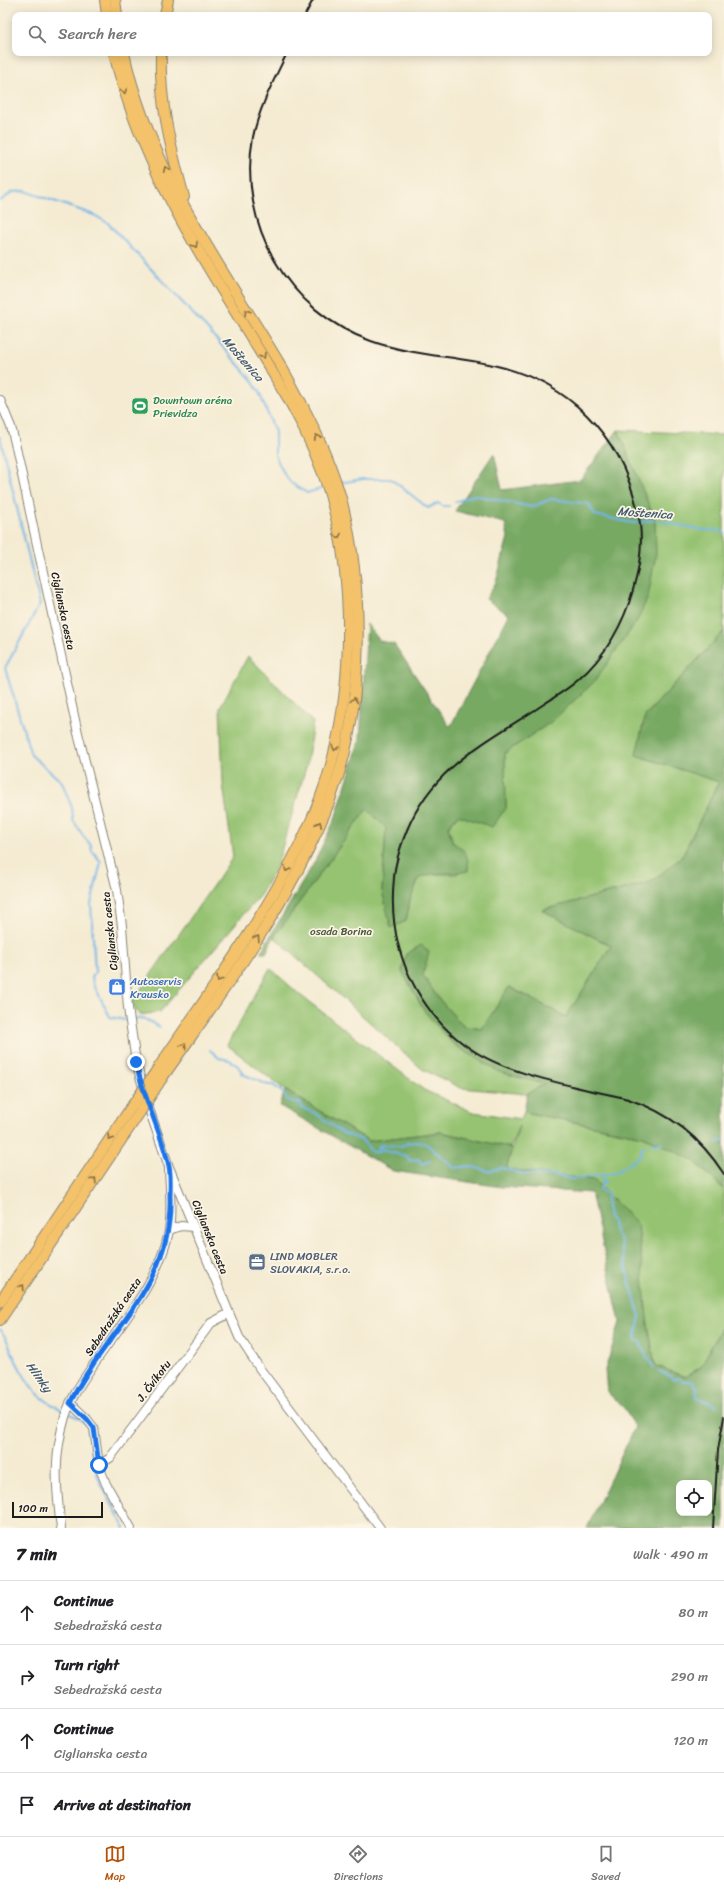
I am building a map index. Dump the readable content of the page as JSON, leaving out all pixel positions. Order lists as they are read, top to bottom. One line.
{"streets":{"street":["Ciglianska cesta","Sebedražská cesta","J. Čvíkotu"]},"crossings":[["Ciglianska cesta","Sebedražská cesta"],["Ciglianska cesta","J. Čvíkotu"]],"water":["Moštenica","Hlinky"],"parks":["osada Borina"],"places":{"sports":["Downtown aréna Prievidza"],"shop":["Autoservis Krausko"],"office":["LIND MOBLER SLOVAKIA, s.r.o."]},"scale_bar":"100 m","page":{"search":"Search here","scale":"100 m","heading":["7 min","Walk · 490 m"],"list":[["Continue","Sebedražská cesta","80 m"],["Turn right","Sebedražská cesta","290 m"],["Continue","Ciglianska cesta","120 m"],"Arrive at destination"],"nav":["Map","Directions","Saved"]}}
